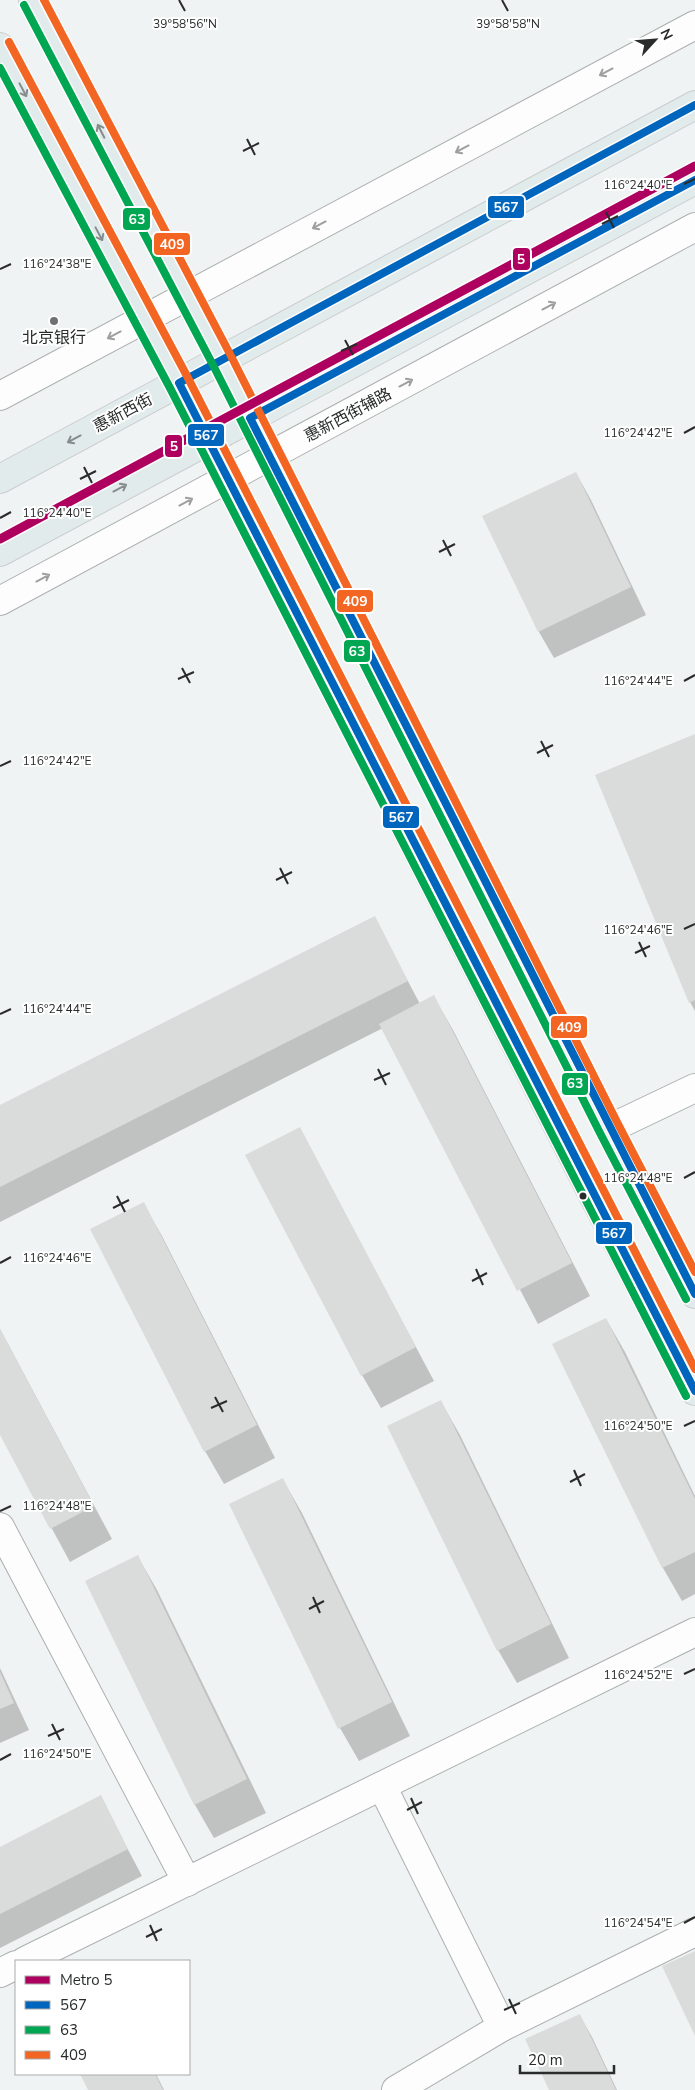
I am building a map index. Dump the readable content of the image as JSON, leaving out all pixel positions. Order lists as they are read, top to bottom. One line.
{"streets":{"main road":["惠新西街"],"street":["惠新西街辅路"]},"places":["北京银行"],"lines":["transit line 409","transit line 63","transit line 567","metro line 5"],"legend":["Metro 5","567","63","409"],"scale_bar":"20 m","north":"top right","coordinates":["39°58'56\"N","39°58'58\"N","116°24'40\"E","116°24'38\"E","116°24'42\"E","116°24'44\"E","116°24'46\"E","116°24'48\"E","116°24'50\"E","116°24'52\"E","116°24'54\"E"]}
